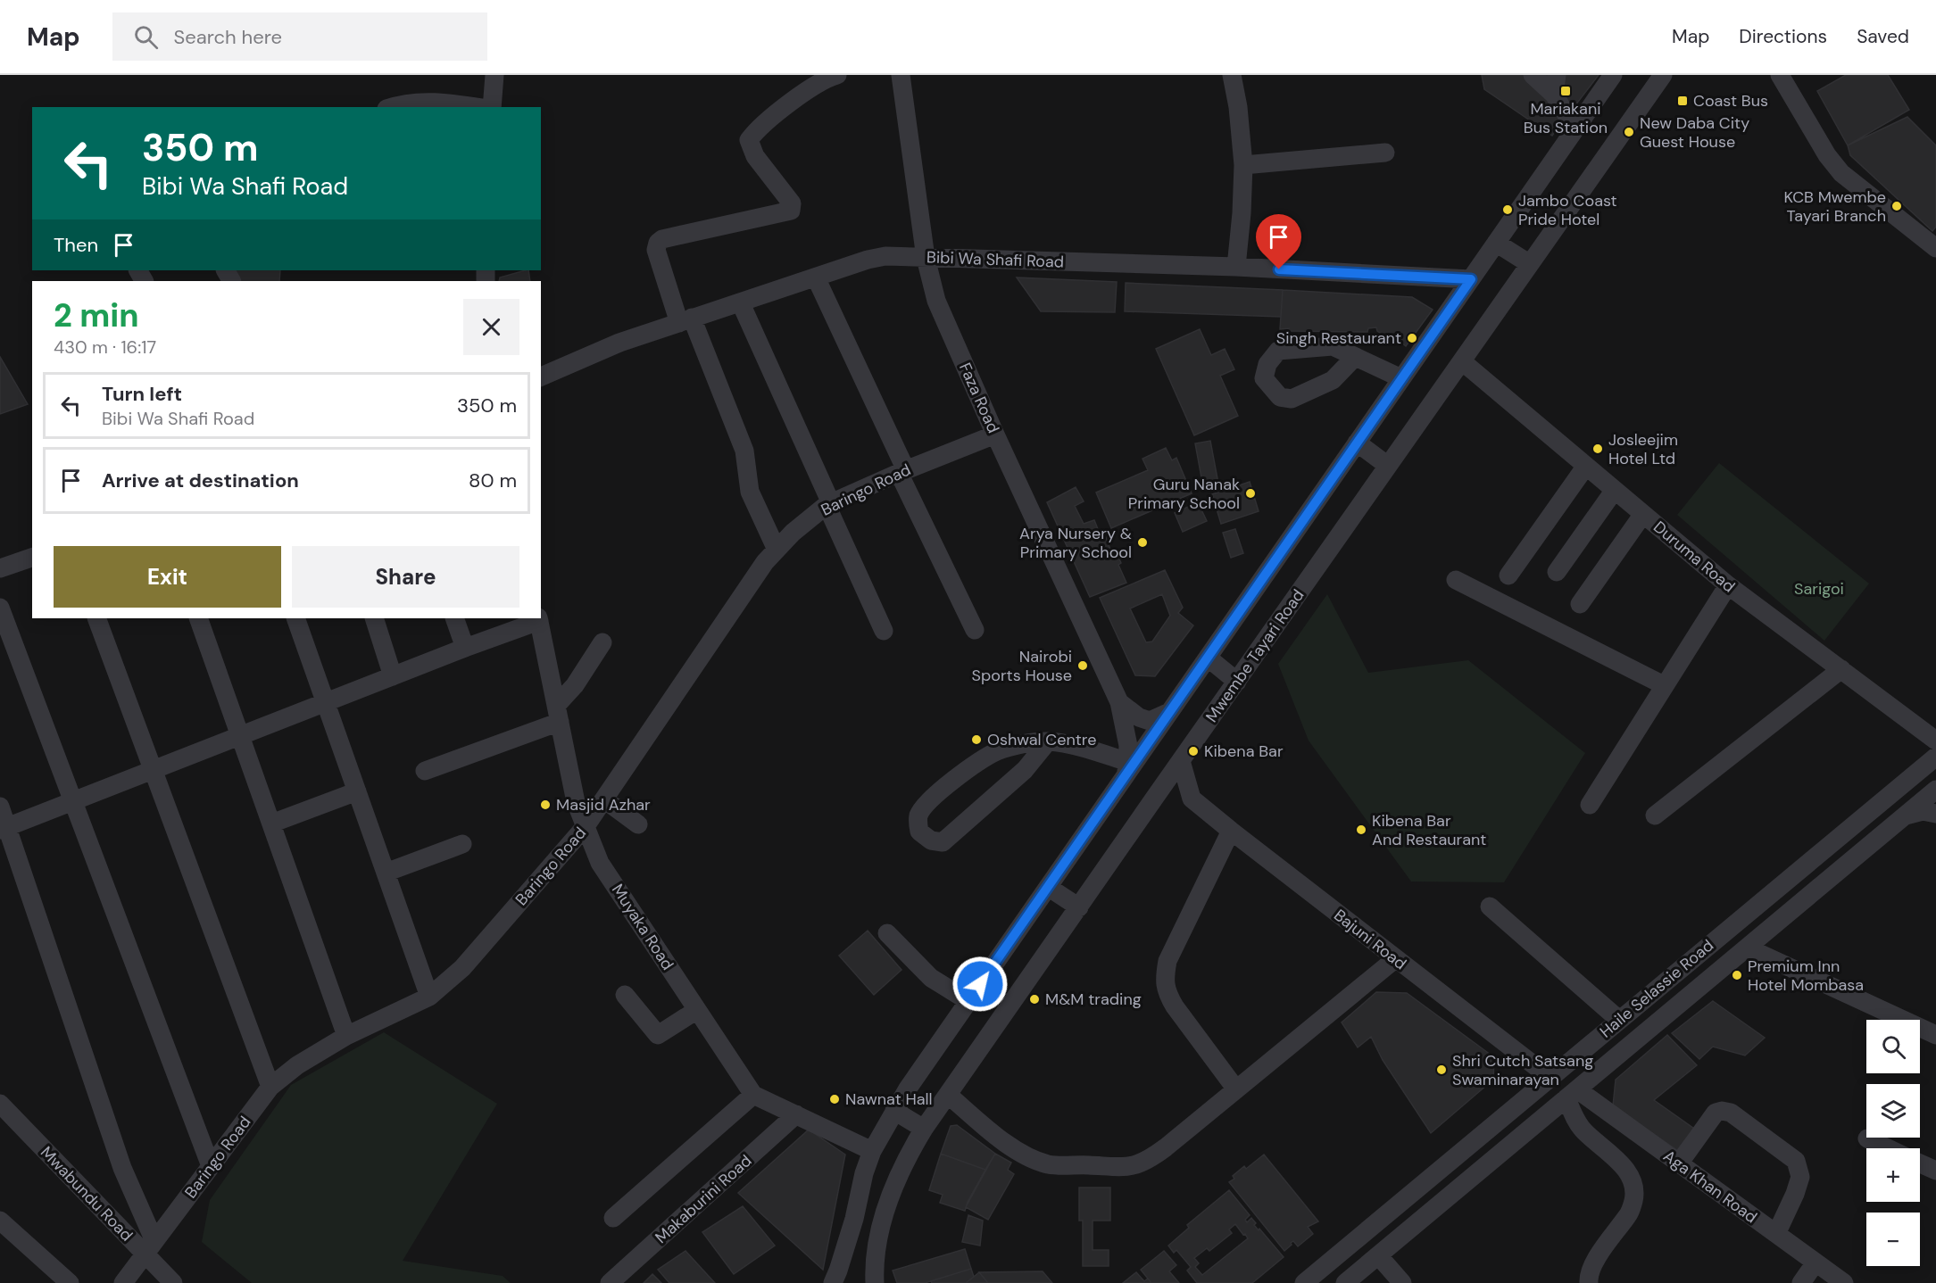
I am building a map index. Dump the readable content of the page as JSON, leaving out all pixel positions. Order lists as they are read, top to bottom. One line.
{"streets":{"street":["Bibi Wa Shafi Road","Faza Road","Baringo Road","Duruma Road","Mwembe Tayari Road","Muyaka Road","Bajuni Road","Haile Selassie Road","Aga Khan Road","Mwabundu Road","Makaburini Road"]},"crossings":[["Bibi Wa Shafi Road","Faza Road"],["Faza Road","Baringo Road"],["Baringo Road","Muyaka Road"],["Baringo Road","Mwabundu Road"],["Duruma Road","Mwembe Tayari Road"],["Bajuni Road","Haile Selassie Road"],["Haile Selassie Road","Aga Khan Road"]],"parks":["Sarigoi"],"places":{"transit":["Mariakani Bus Station","Coast Bus"],"other":["New Daba City Guest House","KCB Mwembe Tayari Branch","Jambo Coast Pride Hotel","Singh Restaurant","Josleejim Hotel Ltd","Guru Nanak Primary School","Arya Nursery & Primary School","Nairobi Sports House","Oshwal Centre","Kibena Bar","Masjid Azhar","Kibena Bar And Restaurant","Premium Inn Hotel Mombasa","M&M trading","Shri Cutch Satsang Swaminarayan","Nawnat Hall"]},"page":{"header":"Map","search":"Search here","nav":["Map","Directions","Saved"],"turn":["350 m","Bibi Wa Shafi Road"],"then":"Then","heading":["2 min","430 m · 16:17"],"list":[{"name":"Turn left","note":"Bibi Wa Shafi Road","value":"350 m"},{"name":"Arrive at destination","value":"80 m"}],"buttons":["Exit","Share"],"map_buttons":["+","−"]}}
